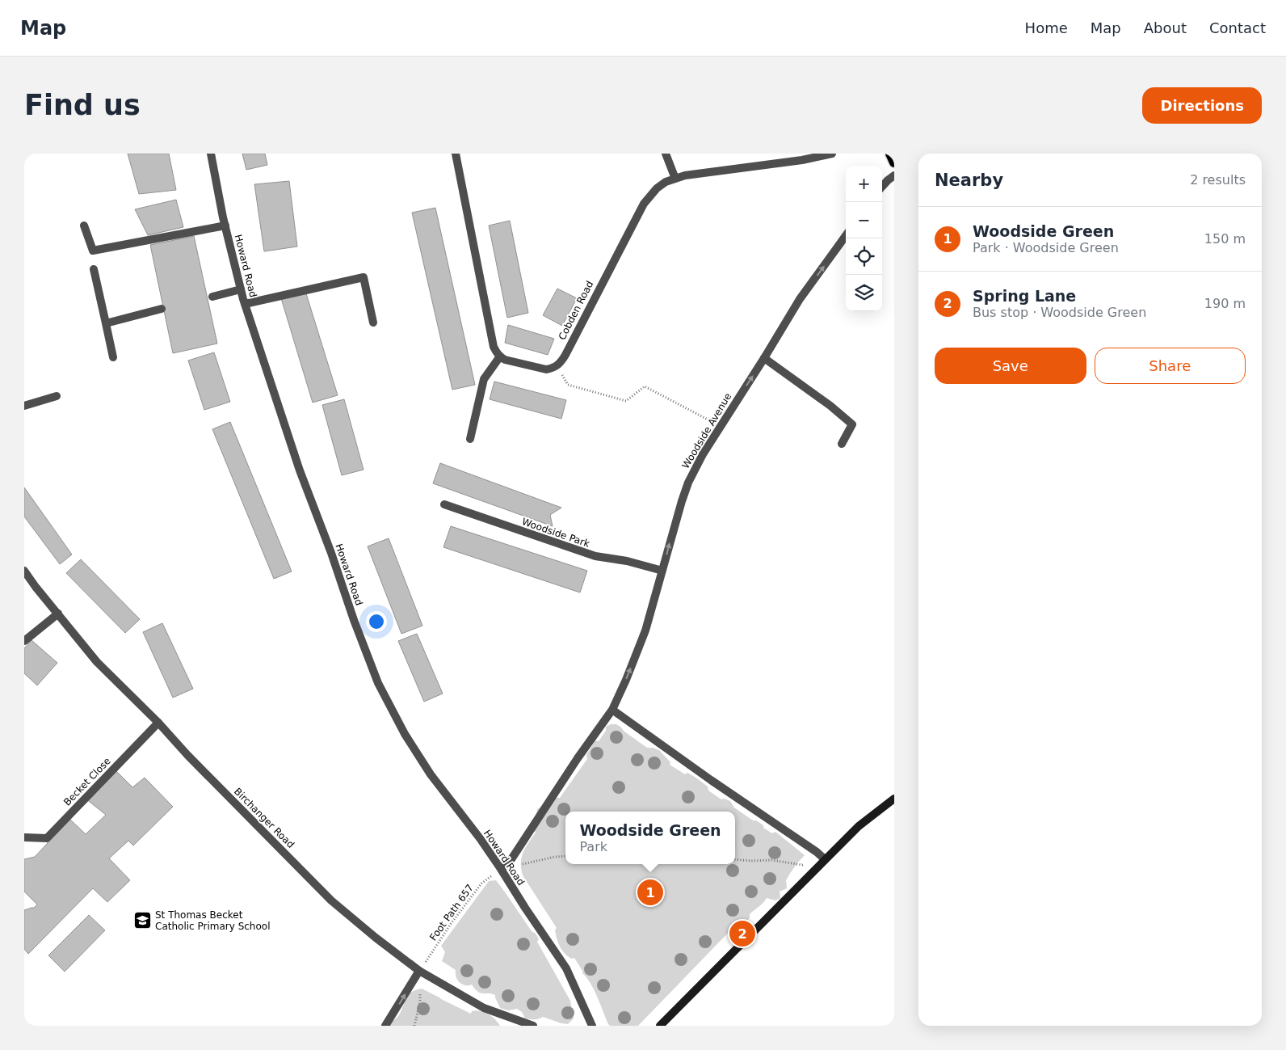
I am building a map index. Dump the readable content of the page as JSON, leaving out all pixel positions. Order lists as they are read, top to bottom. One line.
{"streets":{"street":["Howard Road","Cobden Road","Woodside Avenue","Woodside Park","Becket Close","Birchanger Road"],"path":["Foot Path 657"]},"crossings":[["Howard Road","Woodside Avenue"],["Howard Road","Foot Path 657"],["Woodside Avenue","Woodside Park"],["Woodside Avenue","Foot Path 657"],["Becket Close","Birchanger Road"],["Birchanger Road","Foot Path 657"]],"one_way":["Woodside Avenue"],"places":{"school or university":["St Thomas Becket Catholic Primary School"]},"page":{"header":"Map","nav":["Home","Map","About","Contact"],"buttons":["Directions",["Save","Share"]],"title":"Find us","heading":["Nearby","2 results"],"map_buttons":["+","−"],"list":[{"mark":"1","name":"Woodside Green","note":"Park · Woodside Green","value":"150 m"},{"mark":"2","name":"Spring Lane","note":"Bus stop · Woodside Green","value":"190 m"}],"popup":["Woodside Green","Park"],"pins":["1","2"]}}
